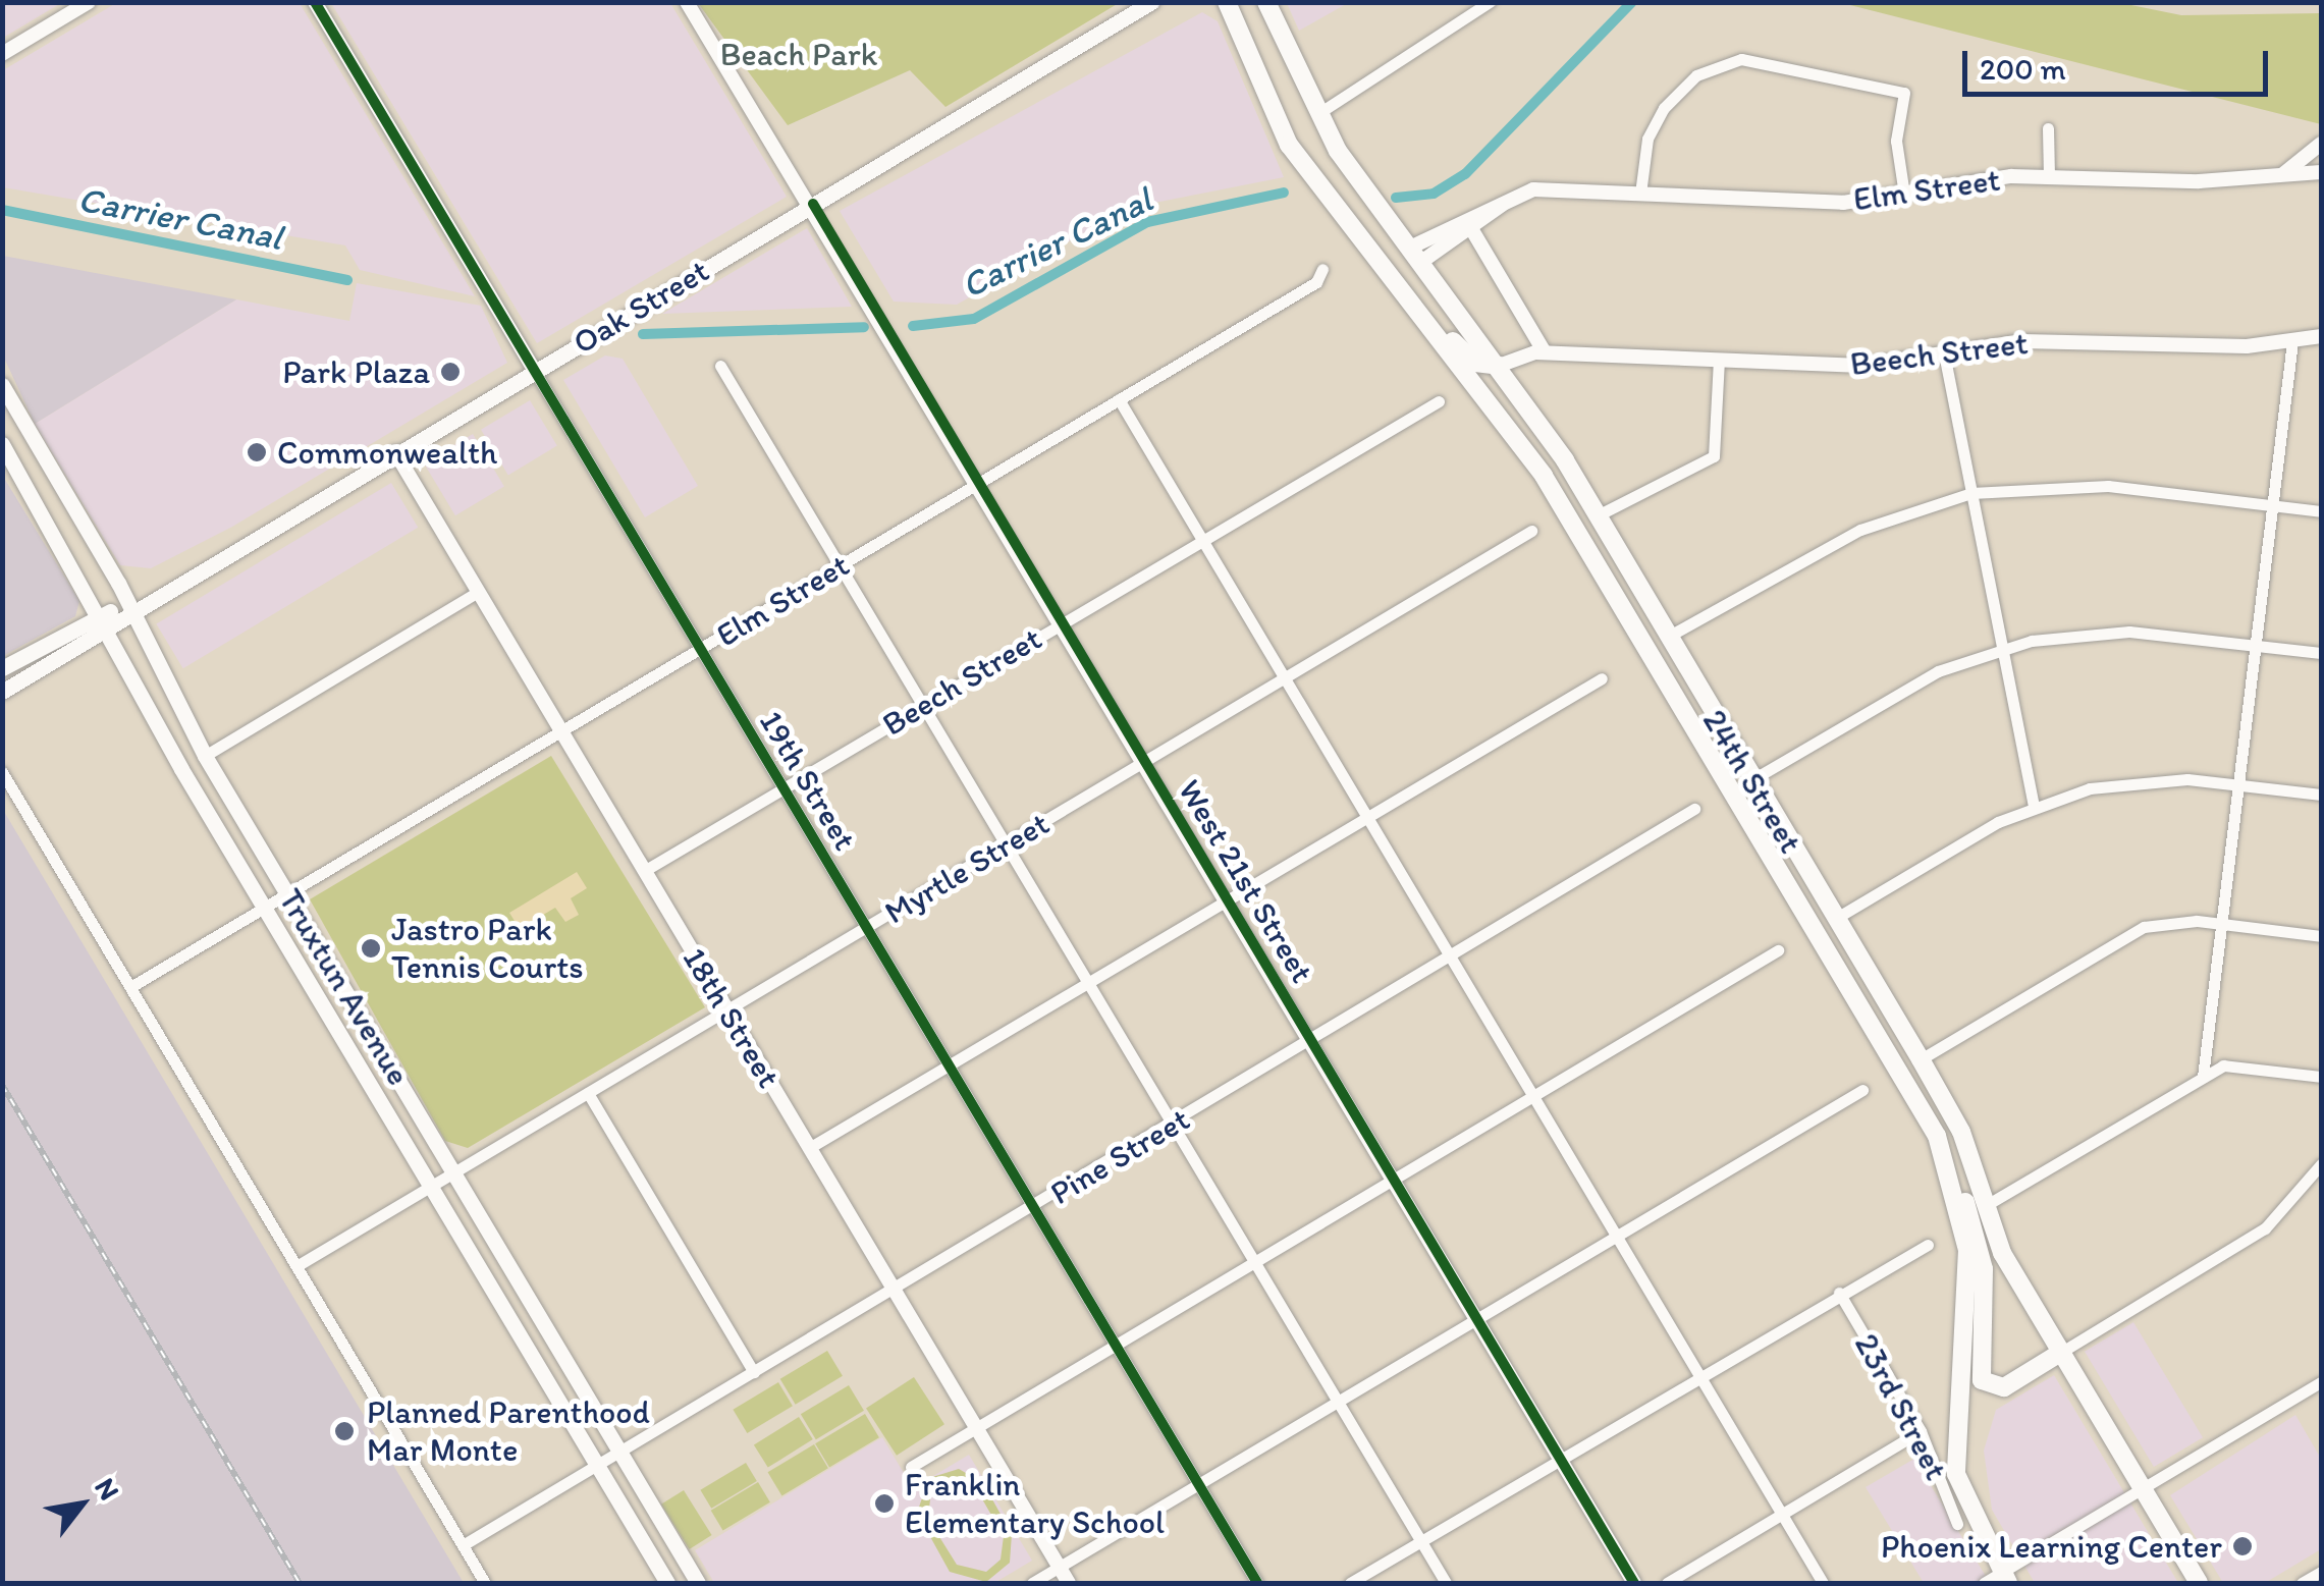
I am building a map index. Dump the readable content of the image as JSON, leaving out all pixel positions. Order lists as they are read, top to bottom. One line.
{"streets":{"main road":["Oak Street","24th Street","Truxtun Avenue"],"street":["Elm Street","Beech Street","19th Street","Myrtle Street","West 21st Street","18th Street","Pine Street","23rd Street"]},"crossings":[["Elm Street","19th Street"],["Elm Street","24th Street"],["Elm Street","West 21st Street"],["Elm Street","Truxtun Avenue"],["Elm Street","18th Street"],["Oak Street","19th Street"],["Oak Street","West 21st Street"],["Oak Street","Truxtun Avenue"],["Oak Street","18th Street"],["Beech Street","19th Street"],["Beech Street","24th Street"],["Beech Street","West 21st Street"],["Beech Street","18th Street"],["19th Street","Myrtle Street"],["19th Street","Pine Street"],["Myrtle Street","West 21st Street"],["Myrtle Street","Truxtun Avenue"],["Myrtle Street","18th Street"],["West 21st Street","Pine Street"],["Truxtun Avenue","Pine Street"],["18th Street","Pine Street"]],"water":["Carrier Canal"],"parks":["Beach Park"],"places":["Park Plaza","Commonwealth","Jastro Park Tennis Courts","Planned Parenthood Mar Monte","Franklin Elementary School","Phoenix Learning Center"],"scale_bar":"200 m","north":"top right"}
